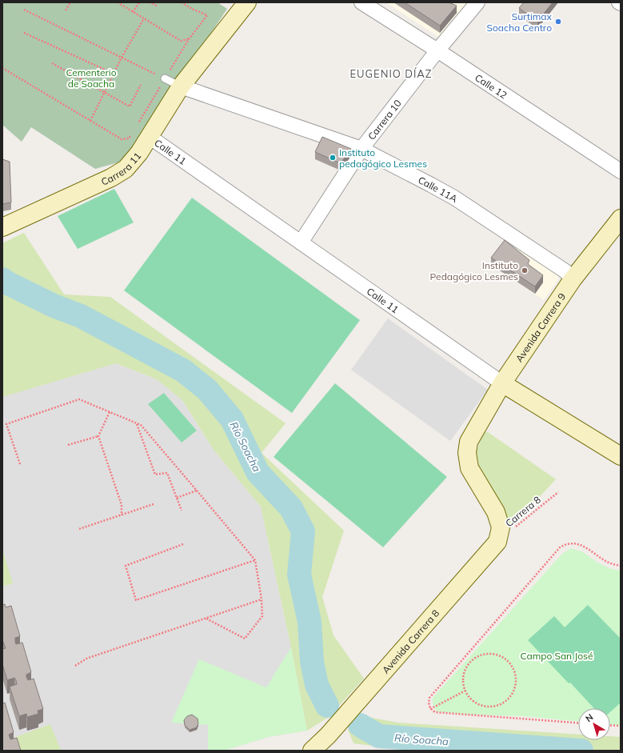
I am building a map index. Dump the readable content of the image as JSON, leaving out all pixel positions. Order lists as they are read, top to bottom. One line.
{"streets":{"main road":["Calle 11","Carrera 11","Avenida Carrera 9","Avenida Carrera 8"],"street":["Calle 12","Carrera 10","Calle 11A"],"path":["Carrera 8"]},"crossings":[["Calle 12","Carrera 10"],["Carrera 10","Calle 11"],["Carrera 10","Calle 11A"],["Calle 11","Carrera 11"],["Calle 11","Avenida Carrera 9"],["Carrera 11","Calle 11A"],["Calle 11A","Avenida Carrera 9"],["Avenida Carrera 9","Carrera 8"],["Avenida Carrera 9","Avenida Carrera 8"],["Carrera 8","Avenida Carrera 8"]],"districts":["EUGENIO DÍAZ"],"water":["Río Soacha"],"parks":["Cementerio de Soacha","Campo San José"],"places":["Surtimax Soacha Centro","Instituto pedagógico Lesmes","Instituto Pedagógico Lesmes"],"north":"top left"}
